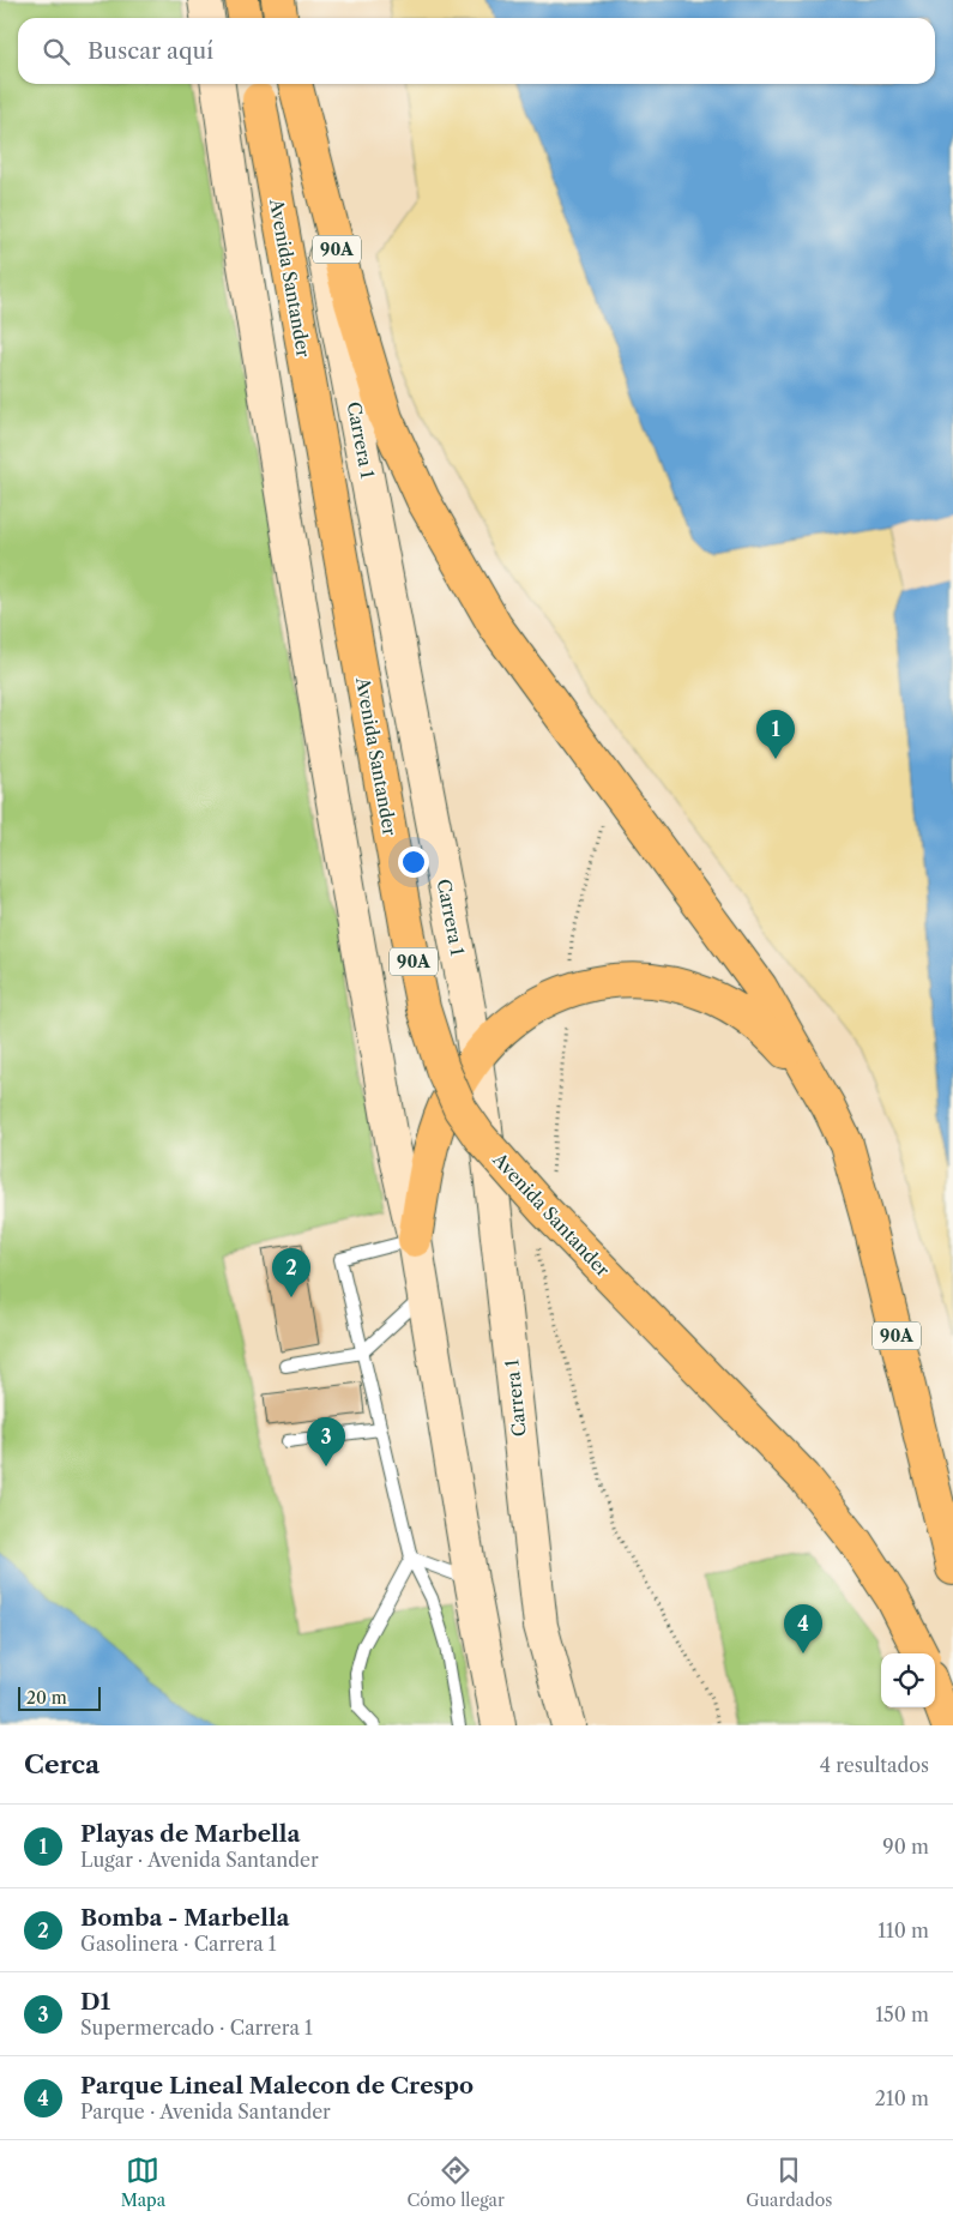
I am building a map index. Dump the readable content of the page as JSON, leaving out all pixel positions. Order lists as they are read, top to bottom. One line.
{"streets":{"highway":["90A","Avenida Santander"],"main road":["Carrera 1"]},"scale_bar":"20 m","page":{"search":"Buscar aquí","pins":["1","2","3","4"],"scale":"20 m","heading":["Cerca","4 resultados"],"list":[{"mark":"1","name":"Playas de Marbella","note":"Lugar · Avenida Santander","value":"90 m"},{"mark":"2","name":"Bomba - Marbella","note":"Gasolinera · Carrera 1","value":"110 m"},{"mark":"3","name":"D1","note":"Supermercado · Carrera 1","value":"150 m"},{"mark":"4","name":"Parque Lineal Malecon de Crespo","note":"Parque · Avenida Santander","value":"210 m"}],"nav":["Mapa","Cómo llegar","Guardados"]}}
